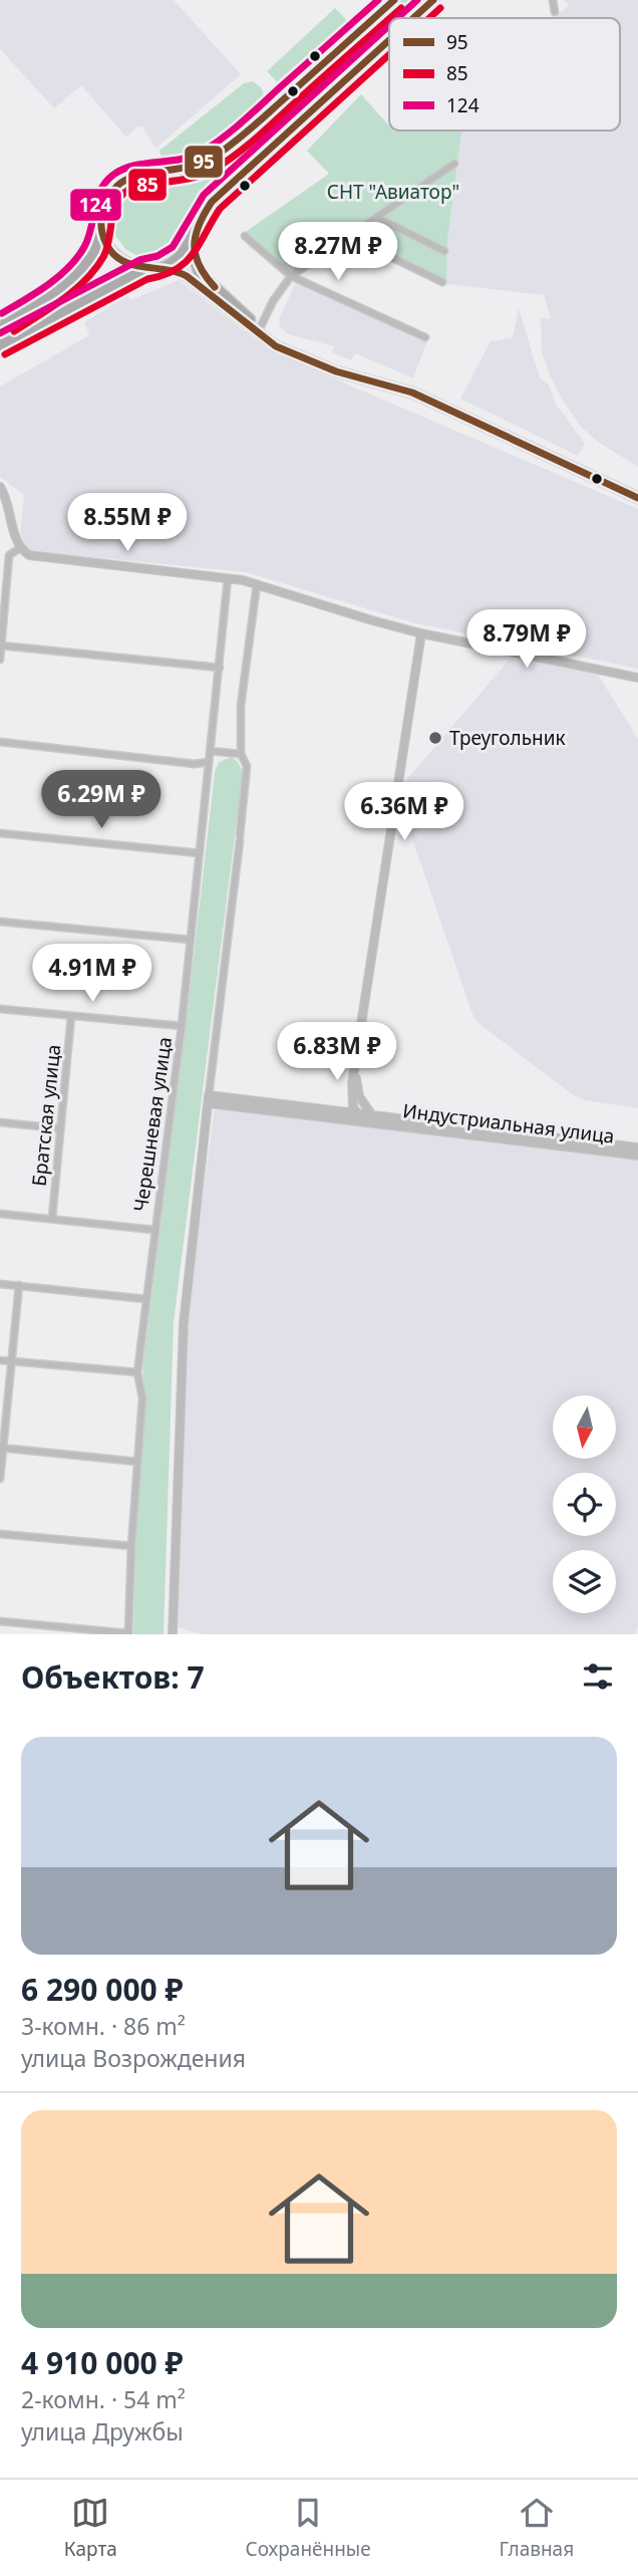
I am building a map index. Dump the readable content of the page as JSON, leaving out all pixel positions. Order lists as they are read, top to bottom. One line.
{"streets":{"street":["Братская улица","Индустриальная улица","Черешневая улица"]},"parks":["СНТ \"Авиатор\""],"places":["Треугольник"],"lines":["transit line 95","transit line 124","transit line 85"],"legend":["95","85","124"],"north":"bottom","page":{"price":["8.27M ₽","8.55M ₽","8.79M ₽","6.29M ₽","6.36M ₽","4.91M ₽","6.83M ₽"],"heading":"Объектов: 7","list":[{"name":"6 290 000 ₽","note":"3-комн. · 86 m² · улица Возрождения"},{"name":"4 910 000 ₽","note":"2-комн. · 54 m² · улица Дружбы"}],"tabs":["Карта","Сохранённые","Главная"]}}
